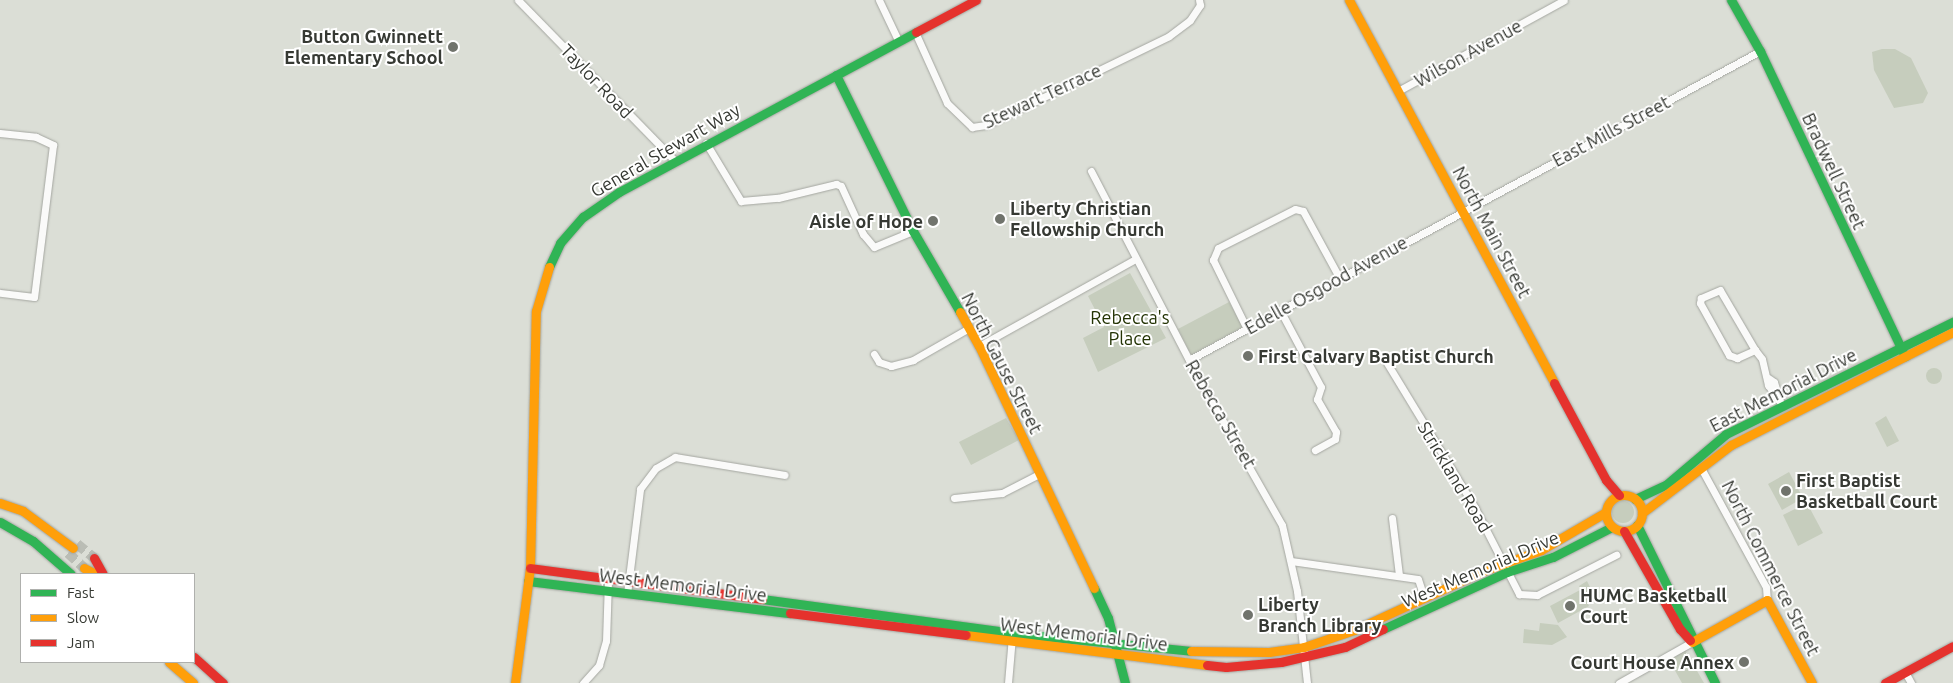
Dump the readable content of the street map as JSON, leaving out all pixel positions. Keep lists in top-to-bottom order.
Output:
{
  "streets": {
    "main road": [
      "General Stewart Way",
      "Bradwell Street",
      "North Main Street",
      "North Gause Street",
      "East Memorial Drive",
      "North Commerce Street",
      "West Memorial Drive"
    ],
    "street": [
      "Wilson Avenue",
      "Taylor Road",
      "Stewart Terrace",
      "East Mills Street",
      "Edelle Osgood Avenue",
      "Rebecca Street",
      "Strickland Road"
    ]
  },
  "crossings": [
    ["Wilson Avenue", "North Main Street"],
    ["Taylor Road", "General Stewart Way"],
    ["Stewart Terrace", "General Stewart Way"],
    ["East Mills Street", "Bradwell Street"],
    ["East Mills Street", "North Main Street"],
    ["East Mills Street", "Edelle Osgood Avenue"],
    ["General Stewart Way", "North Gause Street"],
    ["General Stewart Way", "West Memorial Drive"],
    ["Bradwell Street", "East Memorial Drive"],
    ["North Main Street", "Edelle Osgood Avenue"],
    ["North Main Street", "East Memorial Drive"],
    ["North Main Street", "West Memorial Drive"],
    ["Edelle Osgood Avenue", "Rebecca Street"],
    ["North Gause Street", "West Memorial Drive"],
    ["East Memorial Drive", "North Commerce Street"],
    ["East Memorial Drive", "West Memorial Drive"],
    ["Rebecca Street", "West Memorial Drive"],
    ["Strickland Road", "West Memorial Drive"]
  ],
  "parks": ["Rebecca's Place"],
  "places": [
    "Button Gwinnett Elementary School",
    "Liberty Christian Fellowship Church",
    "Aisle of Hope",
    "First Calvary Baptist Church",
    "First Baptist Basketball Court",
    "HUMC Basketball Court",
    "Liberty Branch Library",
    "Court House Annex"
  ],
  "legend": ["Fast", "Slow", "Jam"]
}
